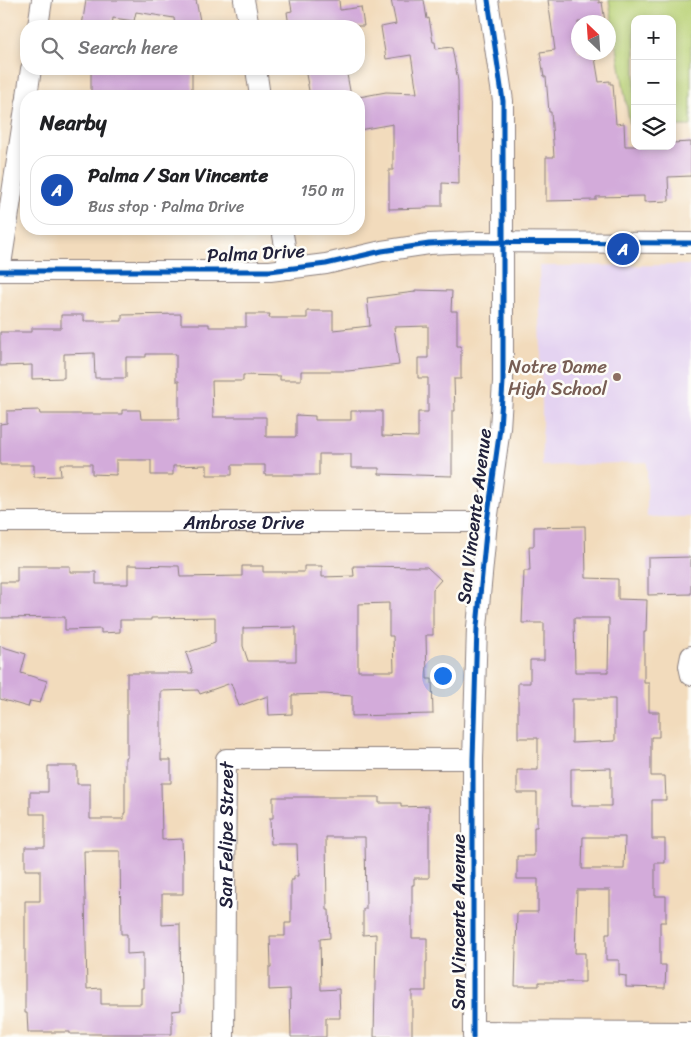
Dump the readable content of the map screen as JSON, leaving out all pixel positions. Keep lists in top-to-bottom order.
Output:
{
  "streets": {
    "street": [
      "Palma Drive",
      "San Vincente Avenue",
      "Ambrose Drive",
      "San Felipe Street"
    ]
  },
  "crossings": [
    ["Palma Drive", "San Vincente Avenue"],
    ["San Vincente Avenue", "Ambrose Drive"],
    ["San Vincente Avenue", "San Felipe Street"]
  ],
  "places": ["Notre Dame High School"],
  "north": "top left",
  "page": {
    "map_buttons": ["+", "−"],
    "search": "Search here",
    "heading": "Nearby",
    "list": [
      {
        "mark": "A",
        "name": "Palma / San Vincente",
        "note": "Bus stop · Palma Drive",
        "value": "150 m"
      }
    ],
    "pins": "A"
  }
}
